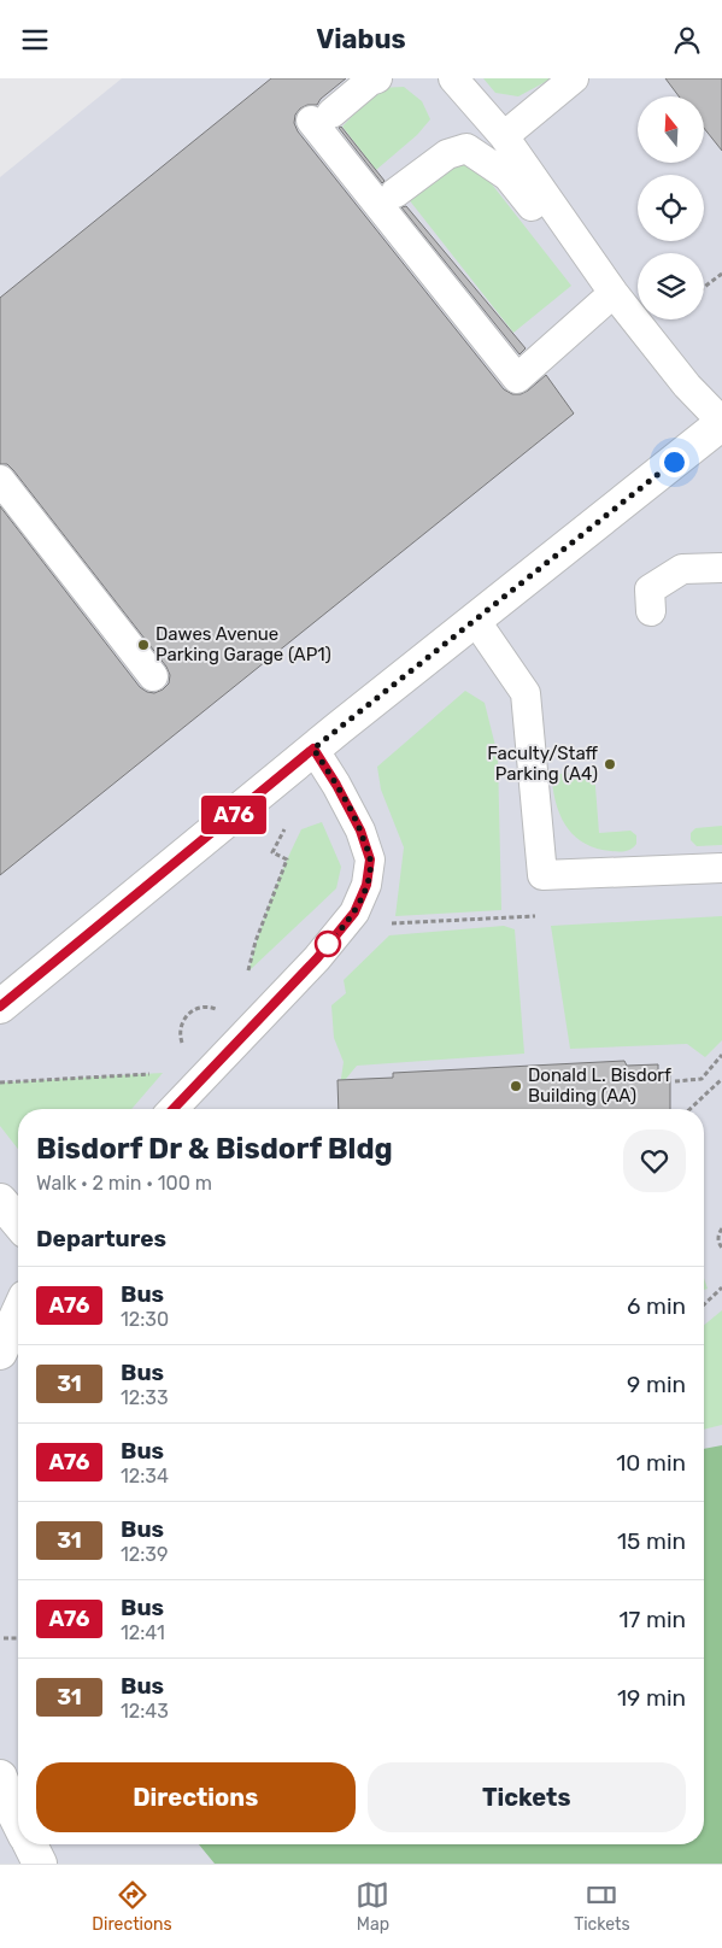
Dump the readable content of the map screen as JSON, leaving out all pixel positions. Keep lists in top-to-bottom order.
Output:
{
  "places": ["Dawes Avenue Parking Garage (AP1)", "Faculty/Staff Parking (A4)", "Donald L. Bisdorf Building (AA)"],
  "lines": ["bus line A76"],
  "north": "top",
  "page": {
    "header": "Viabus",
    "on_map": "A76",
    "heading": [
      ["Bisdorf Dr & Bisdorf Bldg", "Walk · 2 min · 100 m"],
      "Departures"
    ],
    "list": [
      {
        "mark": "A76",
        "name": "Bus",
        "note": "12:30",
        "value": "6 min"
      },
      {
        "mark": "31",
        "name": "Bus",
        "note": "12:33",
        "value": "9 min"
      },
      {
        "mark": "A76",
        "name": "Bus",
        "note": "12:34",
        "value": "10 min"
      },
      {
        "mark": "31",
        "name": "Bus",
        "note": "12:39",
        "value": "15 min"
      },
      {
        "mark": "A76",
        "name": "Bus",
        "note": "12:41",
        "value": "17 min"
      },
      {
        "mark": "31",
        "name": "Bus",
        "note": "12:43",
        "value": "19 min"
      }
    ],
    "buttons": ["Directions", "Tickets"],
    "tabs": ["Directions", "Map", "Tickets"]
  }
}
